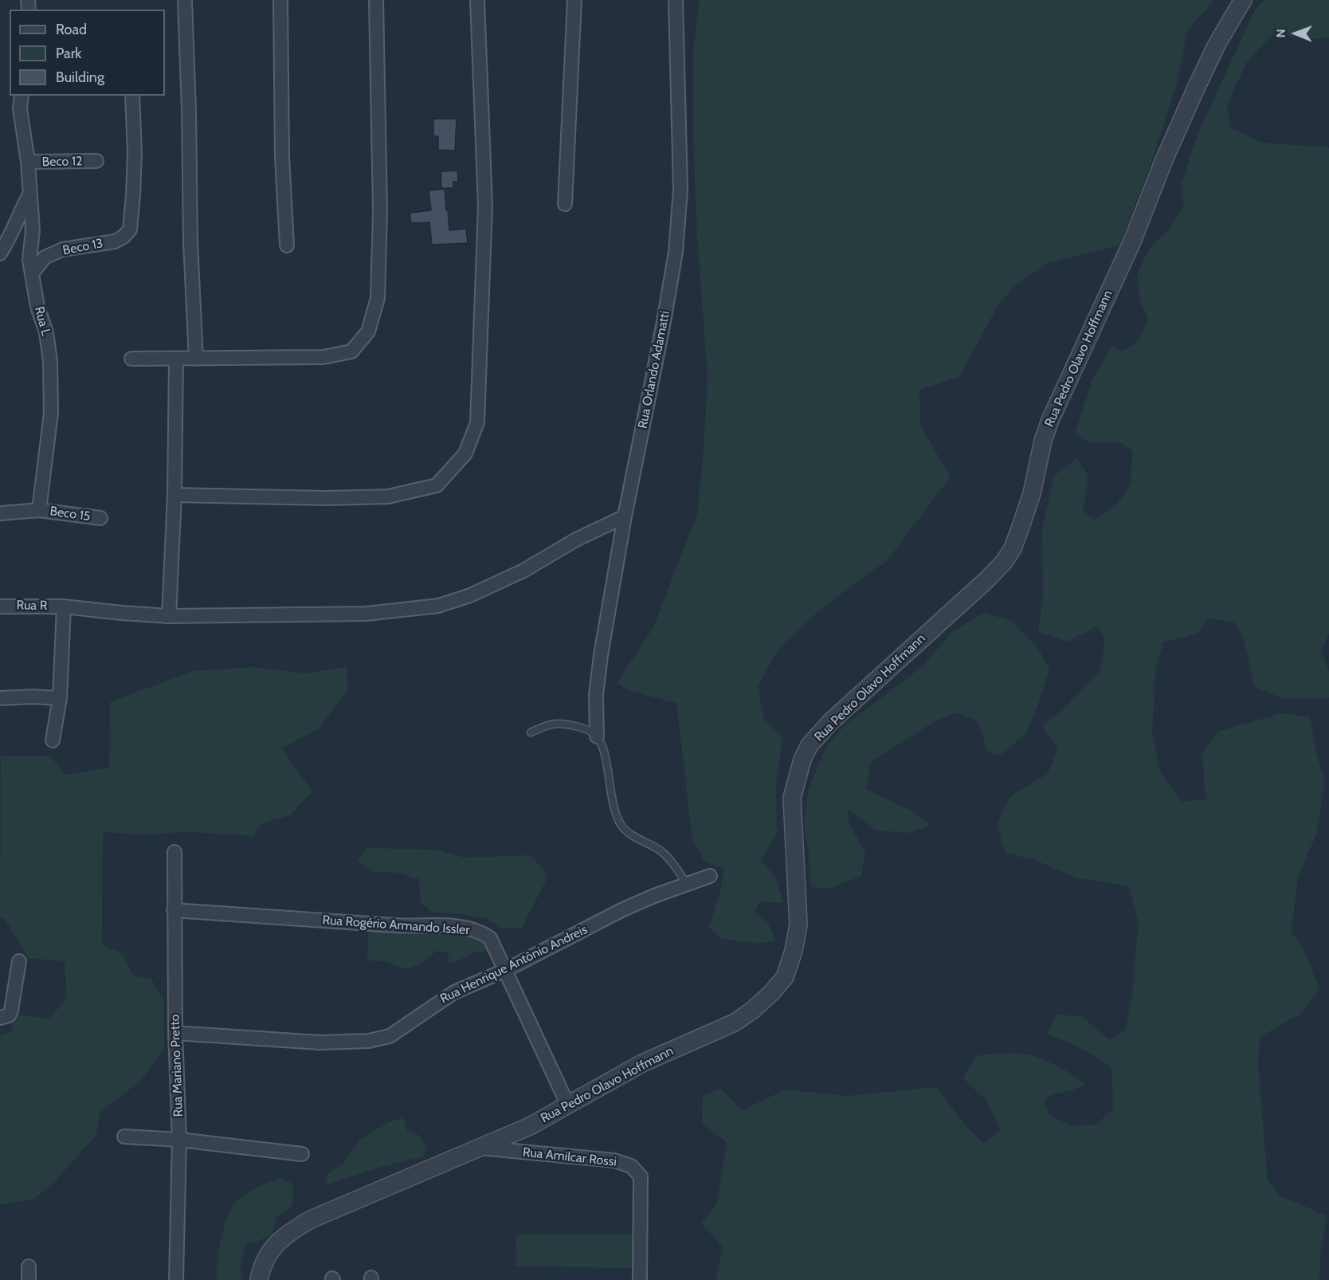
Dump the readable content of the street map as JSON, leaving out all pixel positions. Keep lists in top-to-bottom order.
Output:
{
  "streets": {
    "street": [
      "Beco 12",
      "Beco 13",
      "Rua L",
      "Rua Pedro Olavo Hoffmann",
      "Rua Orlando Adamatti",
      "Beco 15",
      "Rua R",
      "Rua Rogério Armando Issler",
      "Rua Henrique Antônio Andreis",
      "Rua Mariano Pretto",
      "Rua Amilcar Rossi"
    ]
  },
  "crossings": [
    ["Beco 12", "Rua L"],
    ["Beco 13", "Rua L"],
    ["Rua L", "Beco 15"],
    ["Rua Pedro Olavo Hoffmann", "Rua Rogério Armando Issler"],
    ["Rua Pedro Olavo Hoffmann", "Rua Amilcar Rossi"],
    ["Rua Orlando Adamatti", "Rua R"],
    ["Rua Orlando Adamatti", "Rua Henrique Antônio Andreis"],
    ["Rua Rogério Armando Issler", "Rua Henrique Antônio Andreis"],
    ["Rua Rogério Armando Issler", "Rua Mariano Pretto"],
    ["Rua Henrique Antônio Andreis", "Rua Mariano Pretto"]
  ],
  "legend": ["Road", "Park", "Building"],
  "north": "left"
}
